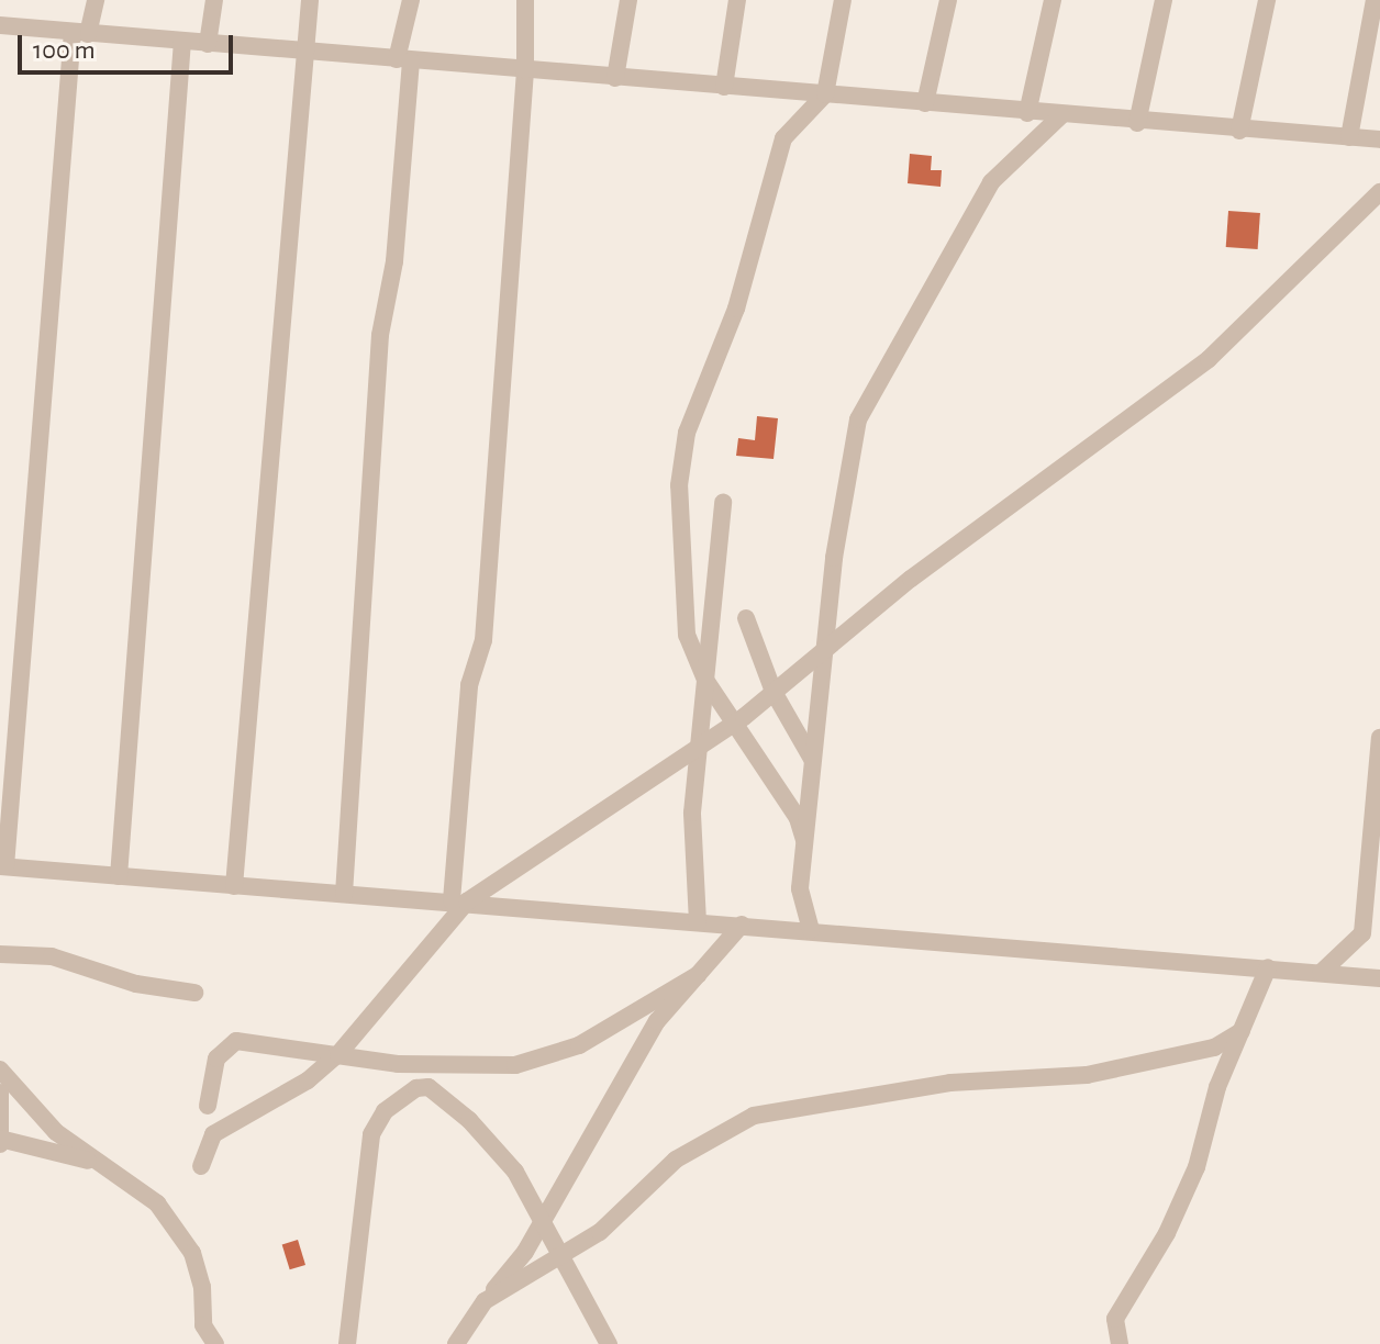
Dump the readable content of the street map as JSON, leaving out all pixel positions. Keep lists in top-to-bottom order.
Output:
{
  "scale_bar": "100 m"
}
